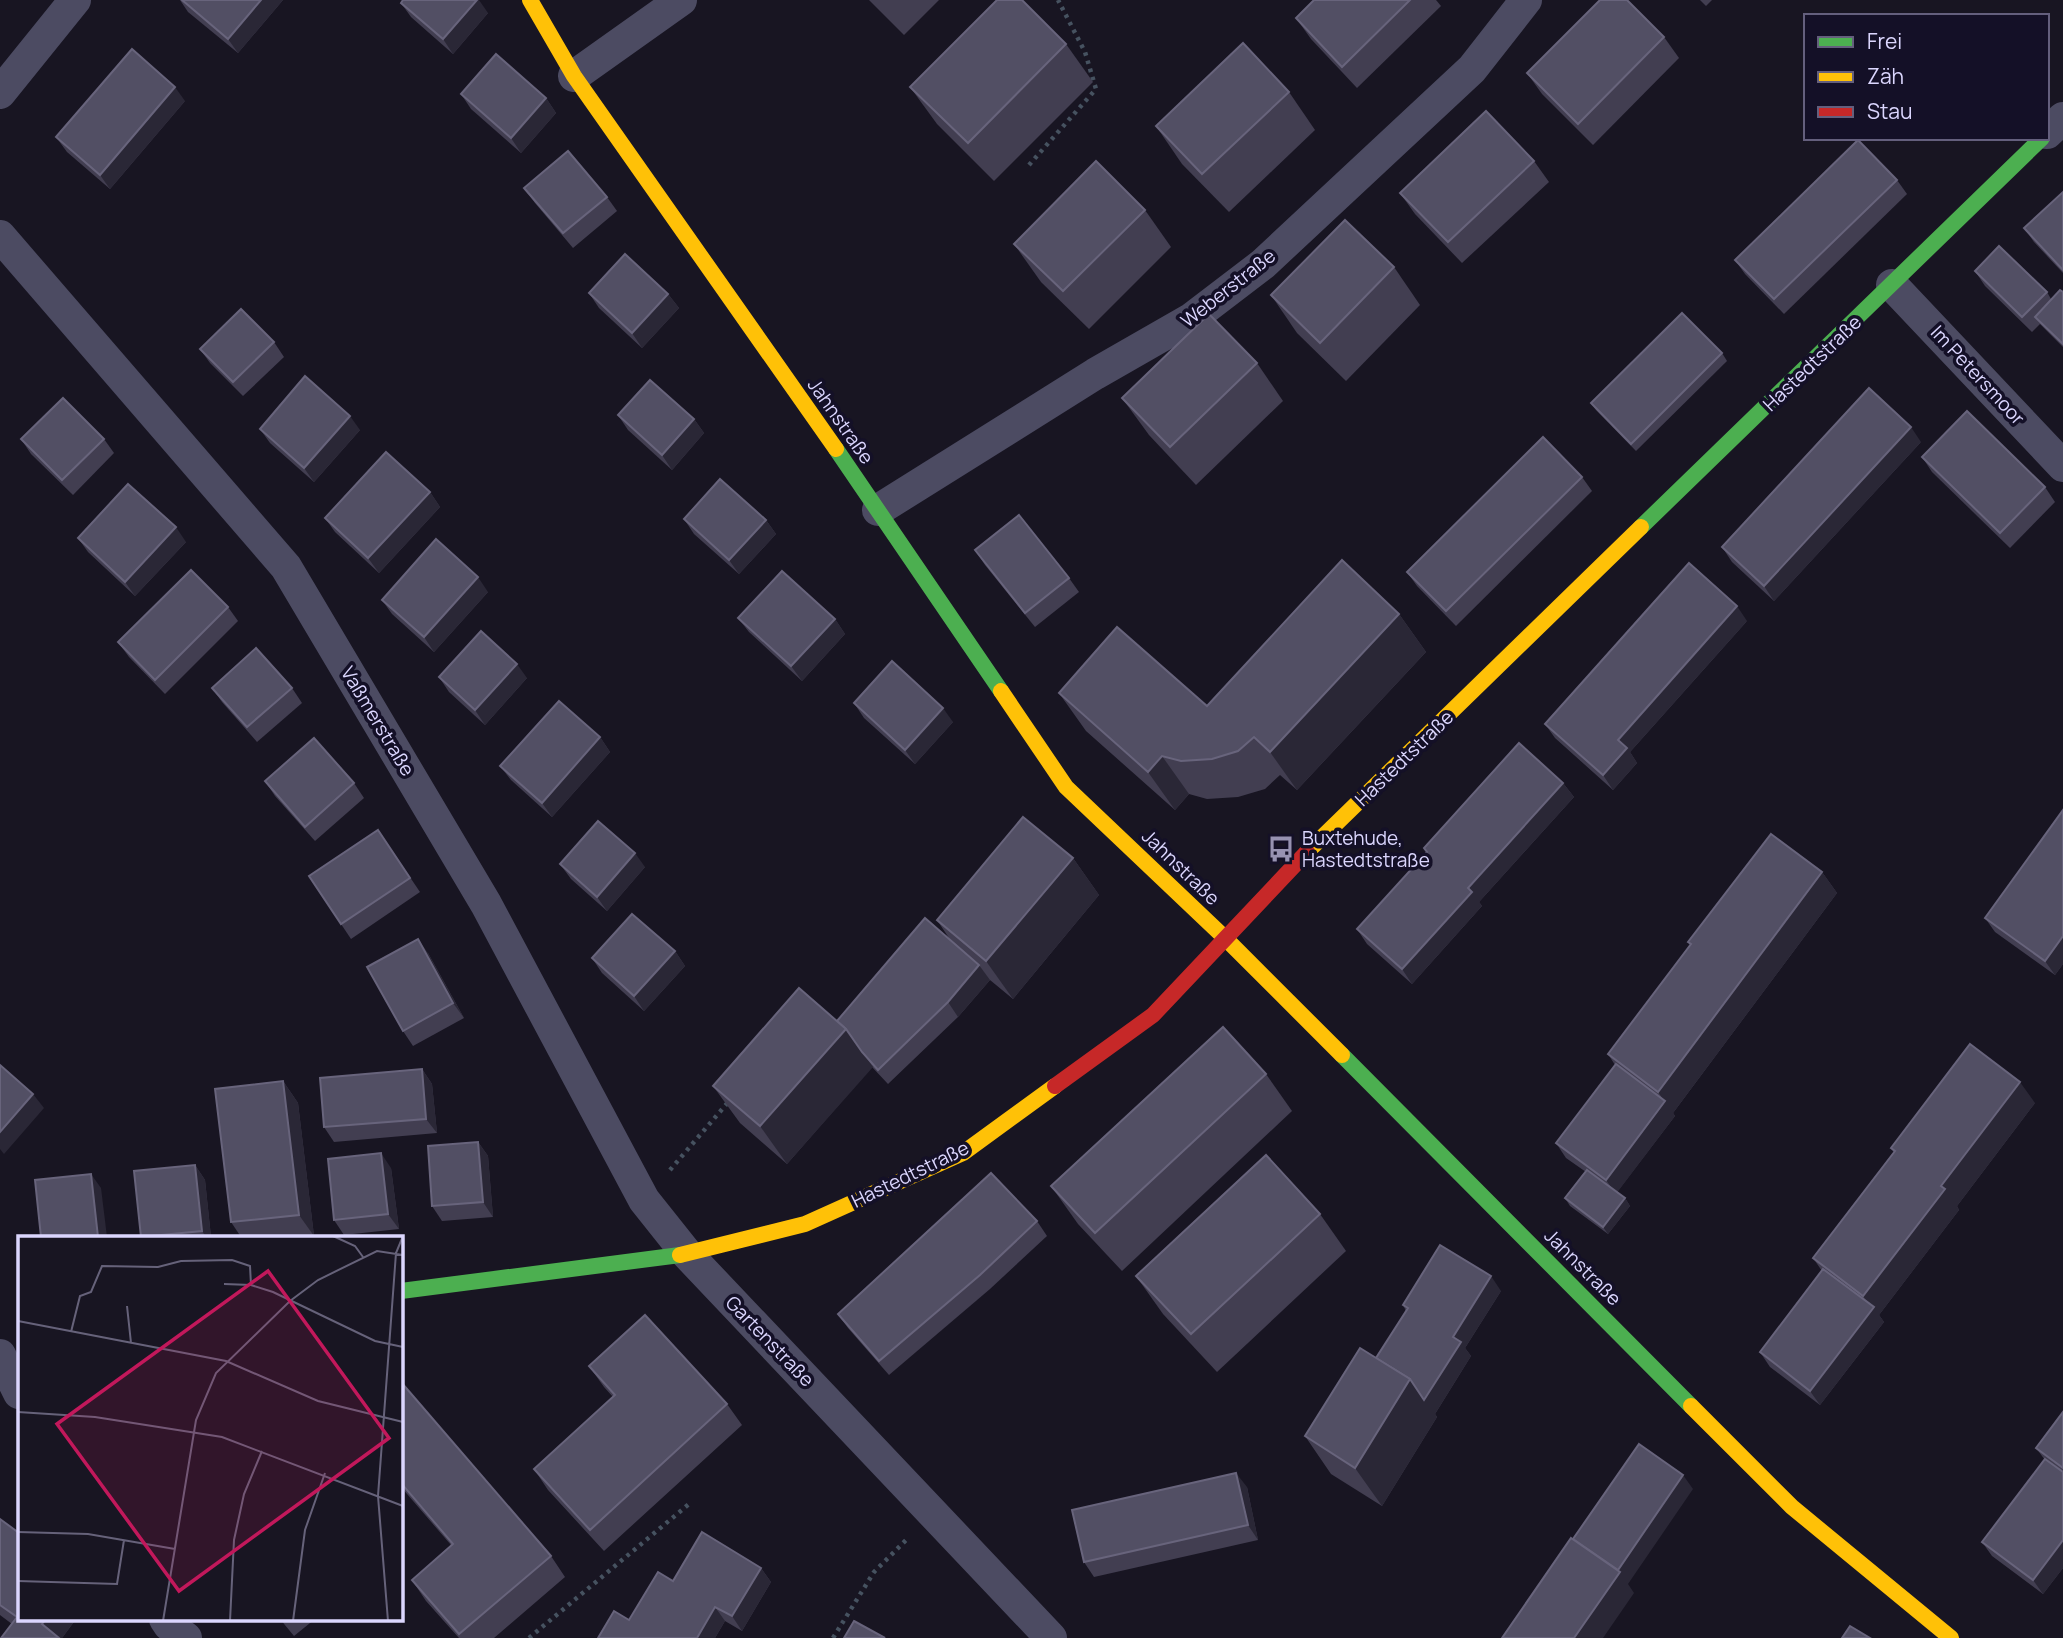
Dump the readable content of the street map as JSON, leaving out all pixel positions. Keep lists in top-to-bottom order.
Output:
{
  "streets": {
    "street": [
      "Weberstraße",
      "Hastedtstraße",
      "Im Petersmoor",
      "Jahnstraße",
      "Vaßmerstraße",
      "Gartenstraße"
    ]
  },
  "crossings": [
    ["Weberstraße", "Jahnstraße"],
    ["Hastedtstraße", "Im Petersmoor"],
    ["Hastedtstraße", "Jahnstraße"],
    ["Hastedtstraße", "Vaßmerstraße"],
    ["Hastedtstraße", "Gartenstraße"],
    ["Vaßmerstraße", "Gartenstraße"]
  ],
  "places": {
    "bus stop": ["Buxtehude, Hastedtstraße"]
  },
  "legend": ["Frei", "Zäh", "Stau"]
}
